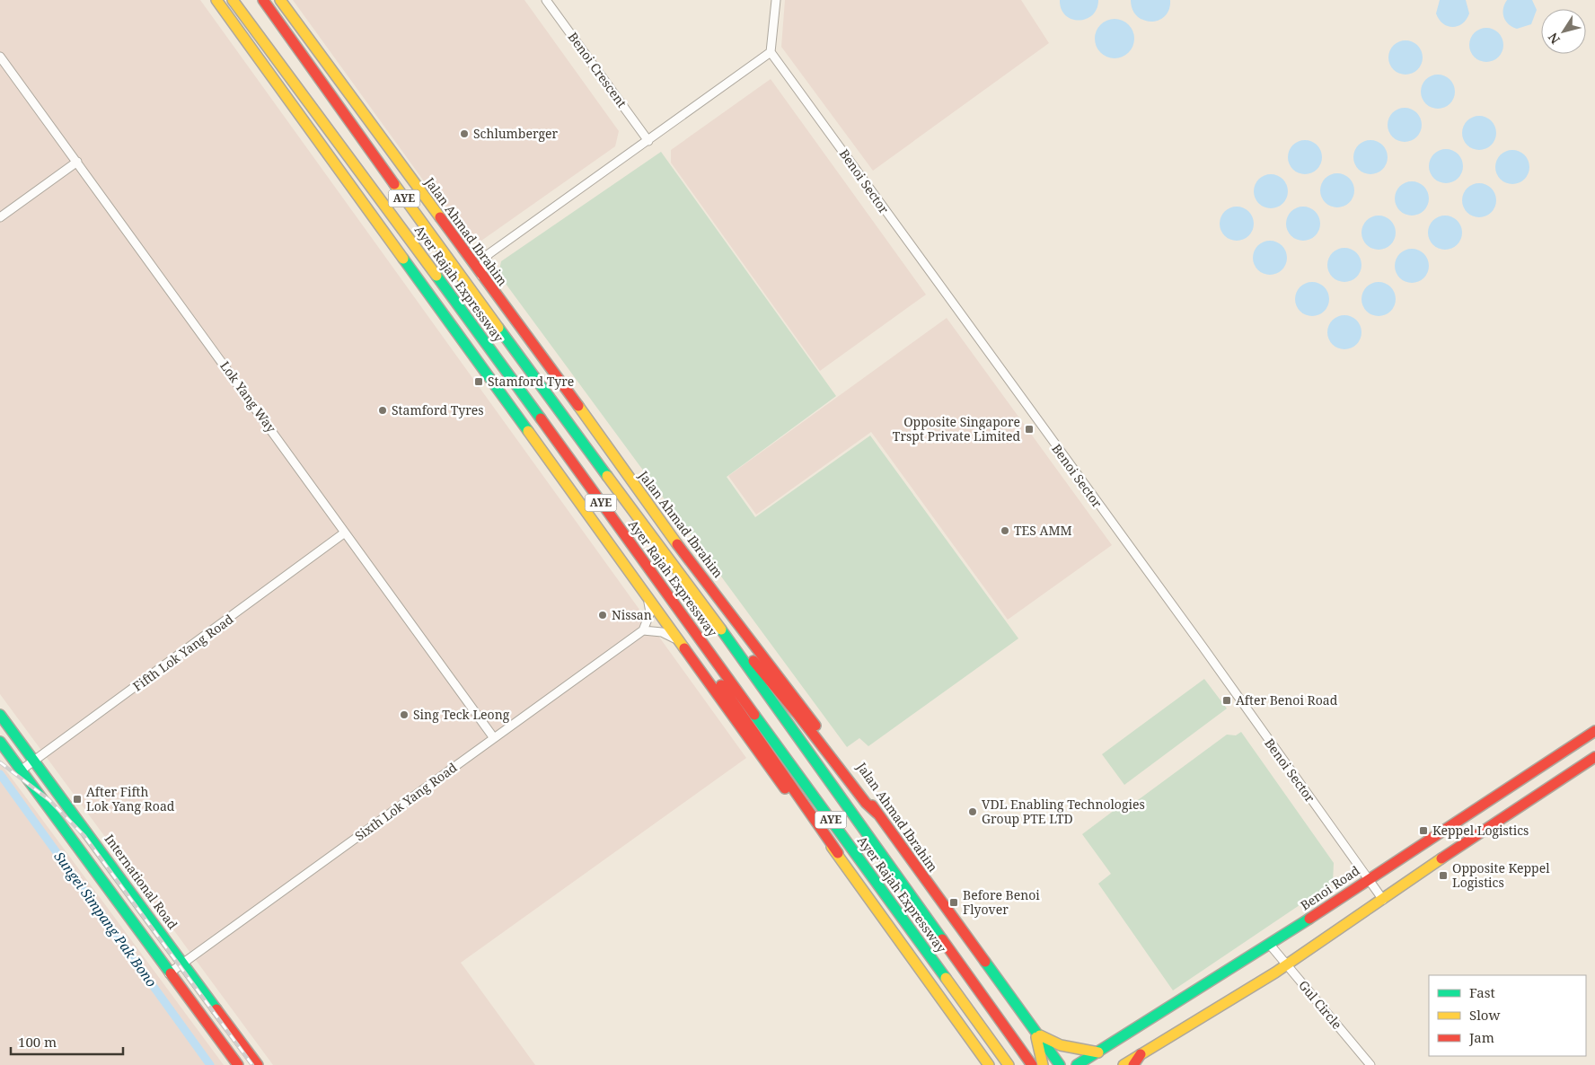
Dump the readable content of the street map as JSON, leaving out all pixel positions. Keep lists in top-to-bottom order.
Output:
{
  "streets": {
    "main road": [
      "AYE",
      "Jalan Ahmad Ibrahim",
      "Ayer Rajah Expressway",
      "International Road",
      "Benoi Road"
    ],
    "street": [
      "Benoi Crescent",
      "Benoi Sector",
      "Lok Yang Way",
      "Fifth Lok Yang Road",
      "Sixth Lok Yang Road",
      "Gul Circle"
    ]
  },
  "crossings": [
    ["Benoi Sector", "Benoi Road"],
    ["Lok Yang Way", "Fifth Lok Yang Road"],
    ["Lok Yang Way", "Sixth Lok Yang Road"],
    ["Fifth Lok Yang Road", "International Road"],
    ["Sixth Lok Yang Road", "International Road"],
    ["Benoi Road", "Gul Circle"]
  ],
  "water": ["Sungei Simpang Pak Bono"],
  "places": {
    "other": [
      "Schlumberger",
      "Stamford Tyres",
      "TES AMM",
      "Nissan",
      "Sing Teck Leong",
      "VDL Enabling Technologies Group PTE LTD"
    ],
    "transit": [
      "Stamford Tyre",
      "Opposite Singapore Trspt Private Limited",
      "After Benoi Road",
      "After Fifth Lok Yang Road",
      "Keppel Logistics",
      "Opposite Keppel Logistics",
      "Before Benoi Flyover"
    ]
  },
  "legend": ["Fast", "Slow", "Jam"],
  "scale_bar": "100 m",
  "north": "bottom left"
}
